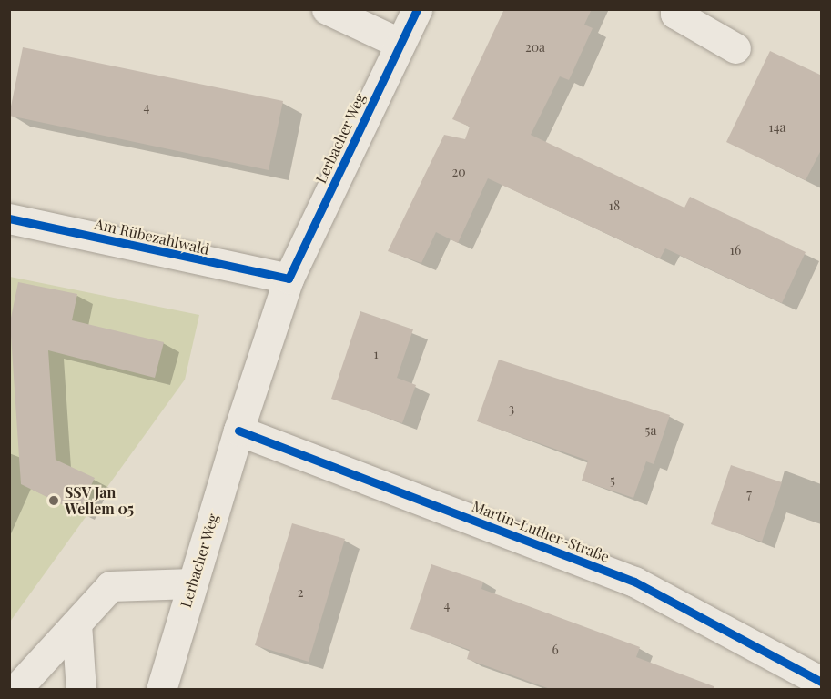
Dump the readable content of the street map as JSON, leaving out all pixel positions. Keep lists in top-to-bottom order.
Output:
{
  "streets": {
    "street": ["Lerbacher Weg", "Am Rübezahlwald", "Martin-Luther-Straße"]
  },
  "crossings": [
    ["Lerbacher Weg", "Am Rübezahlwald"],
    ["Lerbacher Weg", "Martin-Luther-Straße"]
  ],
  "places": ["SSV Jan Wellem 05"],
  "house_numbers": [
    "20a",
    "4",
    "14a",
    "20",
    "18",
    "16",
    "1",
    "3",
    "5a",
    "5",
    "7",
    "2",
    "4",
    "6"
  ]
}
